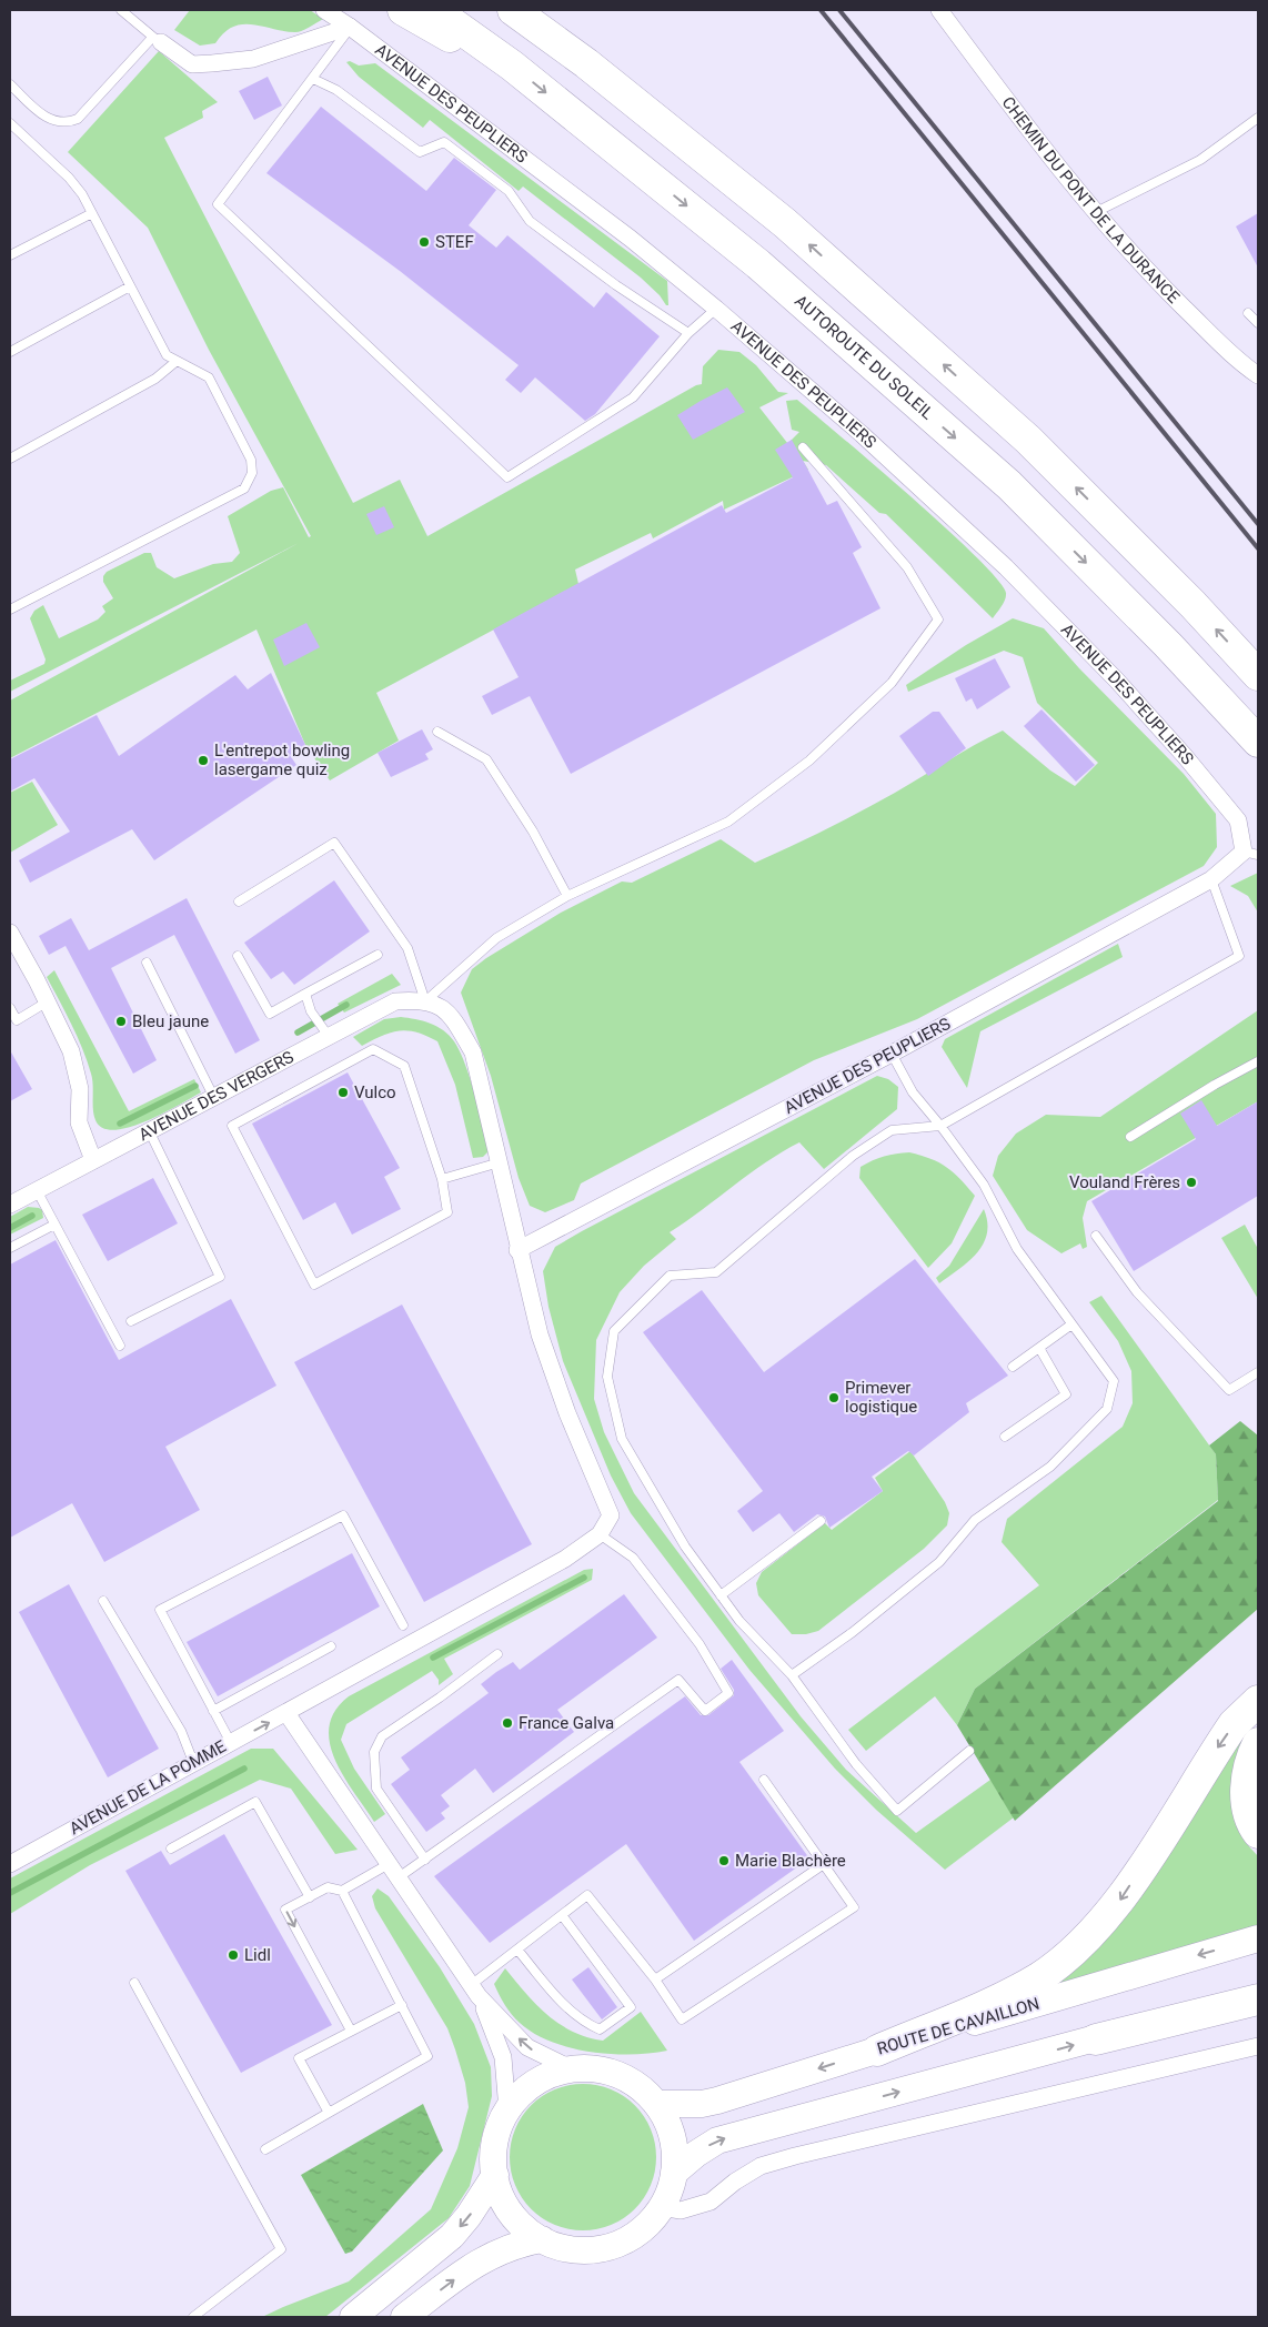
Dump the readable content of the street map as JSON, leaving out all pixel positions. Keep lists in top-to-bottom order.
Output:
{
  "streets": {
    "highway": ["AUTOROUTE DU SOLEIL"],
    "main road": ["ROUTE DE CAVAILLON"],
    "street": [
      "AVENUE DES PEUPLIERS",
      "CHEMIN DU PONT DE LA DURANCE",
      "AVENUE DES VERGERS",
      "AVENUE DE LA POMME"
    ]
  },
  "places": [
    "STEF",
    "L'entrepot bowling lasergame quiz",
    "Bleu jaune",
    "Vulco",
    "Vouland Frères",
    "Primever logistique",
    "France Galva",
    "Marie Blachère",
    "Lidl"
  ]
}
